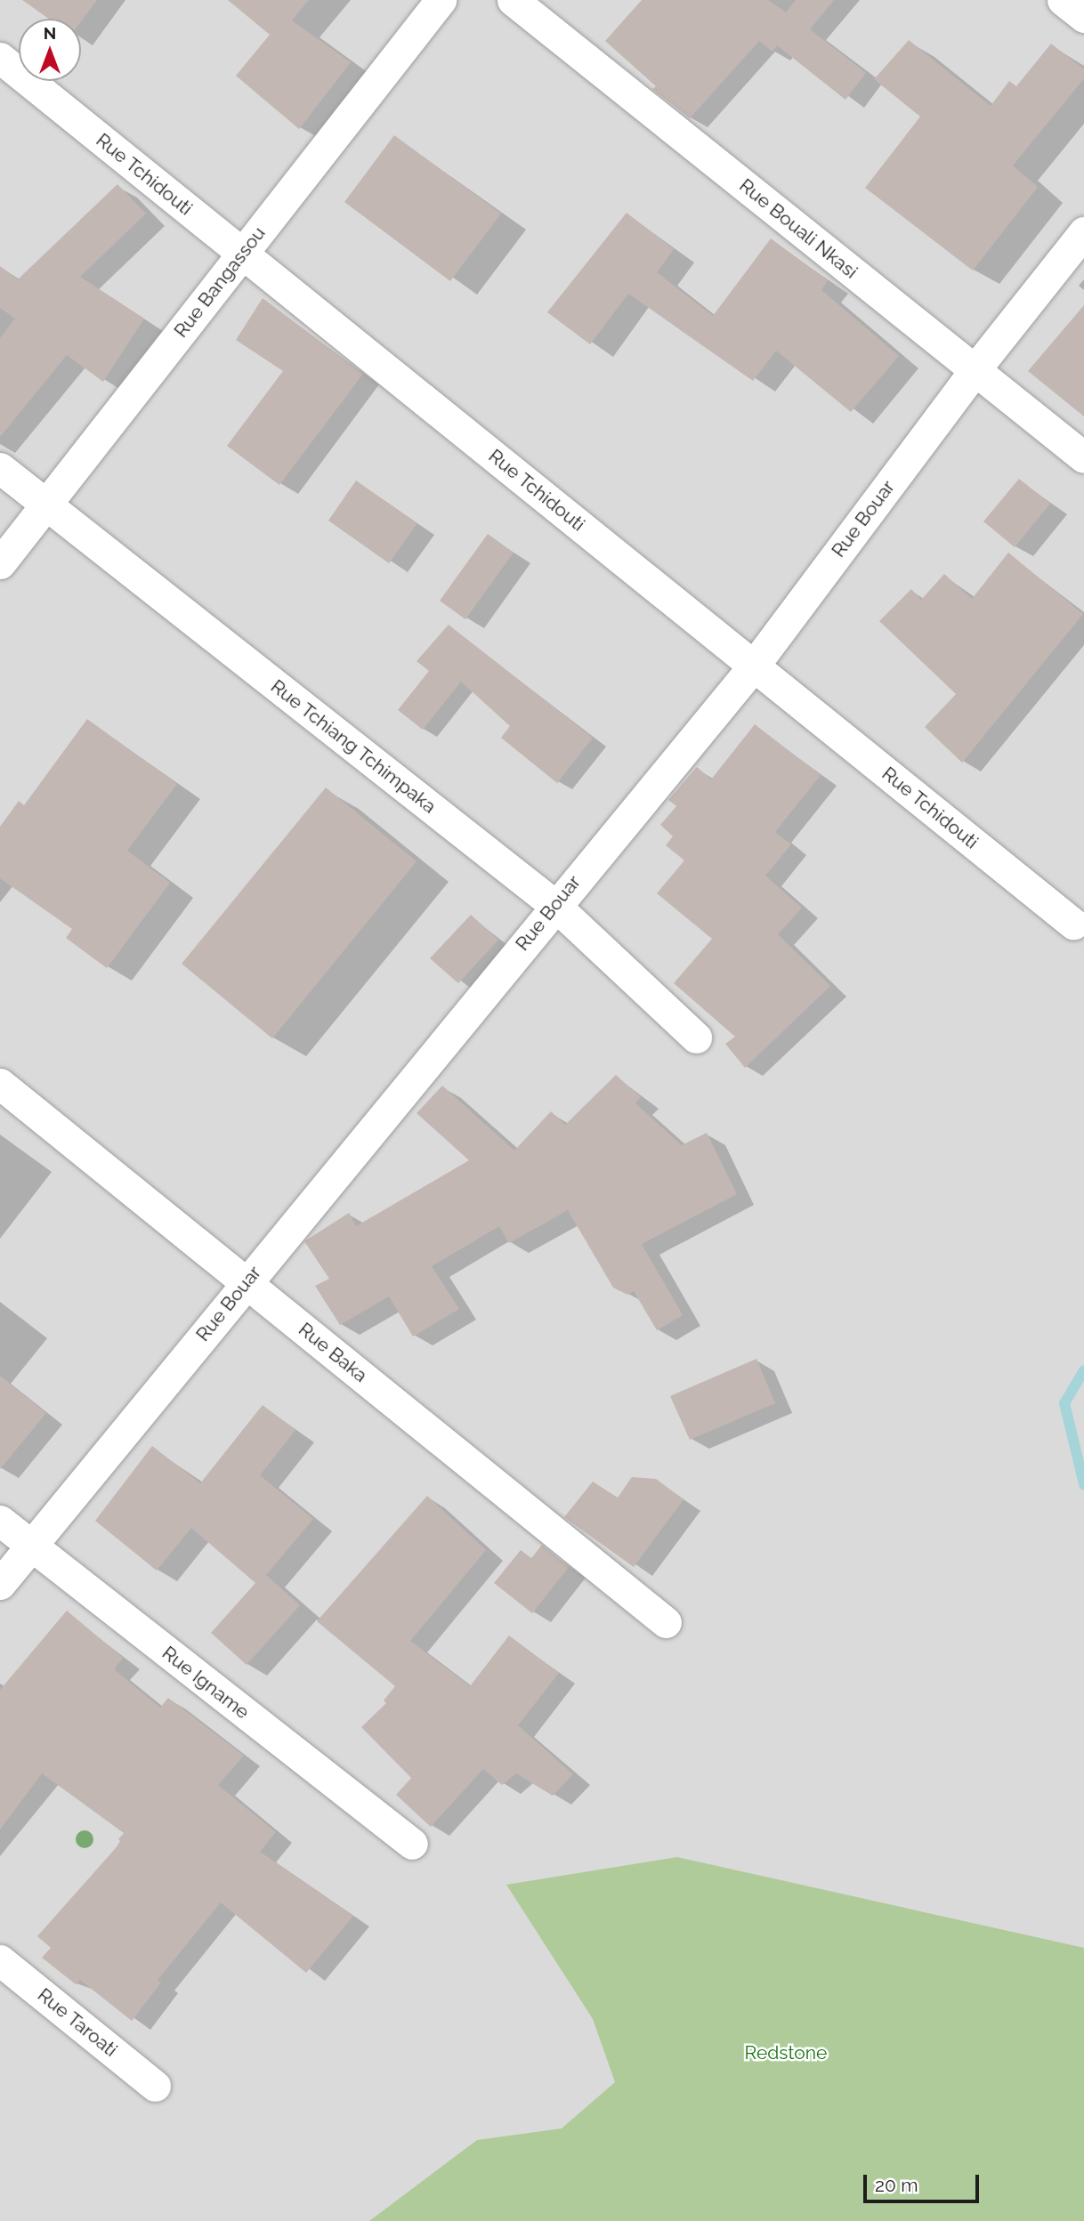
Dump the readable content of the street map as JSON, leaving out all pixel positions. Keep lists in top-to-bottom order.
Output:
{
  "streets": {
    "street": [
      "Rue Tchidouti",
      "Rue Bouali Nkasi",
      "Rue Bangassou",
      "Rue Bouar",
      "Rue Tchiang Tchimpaka",
      "Rue Baka",
      "Rue Igname",
      "Rue Taroati"
    ]
  },
  "crossings": [
    ["Rue Tchidouti", "Rue Bangassou"],
    ["Rue Tchidouti", "Rue Bouar"],
    ["Rue Bouali Nkasi", "Rue Bouar"],
    ["Rue Bangassou", "Rue Tchiang Tchimpaka"],
    ["Rue Bouar", "Rue Tchiang Tchimpaka"],
    ["Rue Bouar", "Rue Baka"],
    ["Rue Bouar", "Rue Igname"]
  ],
  "parks": ["Redstone"],
  "scale_bar": "20 m",
  "north": "top"
}
